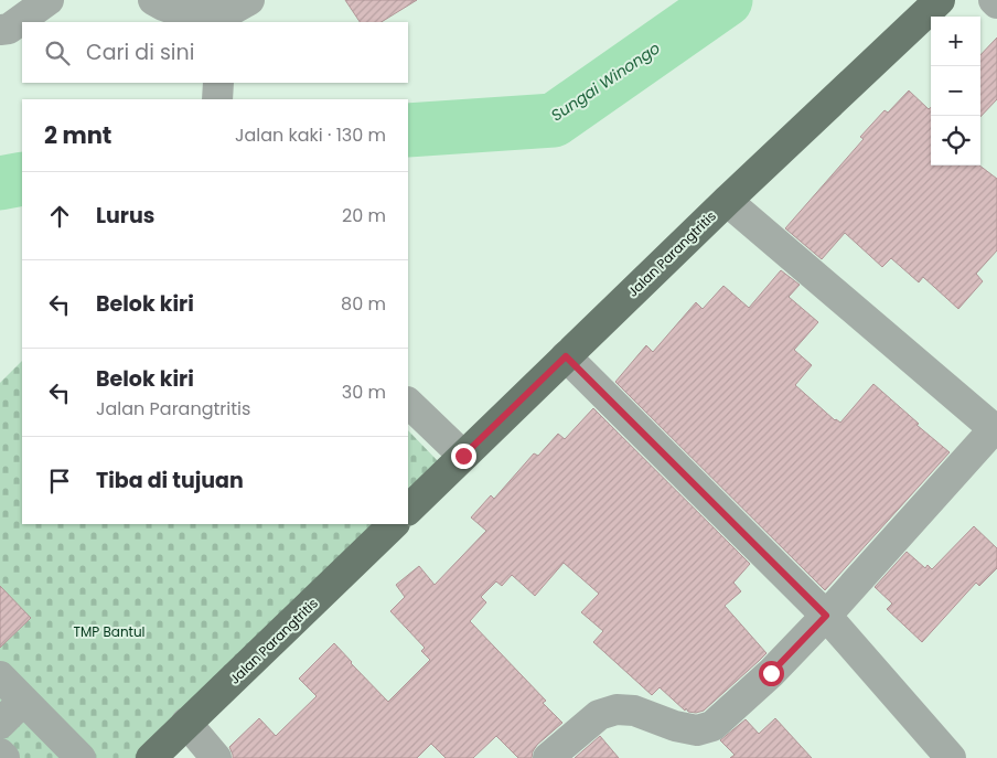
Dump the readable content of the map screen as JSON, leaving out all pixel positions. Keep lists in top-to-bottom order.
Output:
{
  "streets": {
    "main road": ["Jalan Parangtritis"]
  },
  "water": ["Sungai Winongo"],
  "parks": ["TMP Bantul"],
  "page": {
    "map_buttons": ["+", "−"],
    "search": "Cari di sini",
    "heading": ["2 mnt", "Jalan kaki · 130 m"],
    "list": [
      ["Lurus", "20 m"],
      ["Belok kiri", "80 m"],
      ["Belok kiri", "Jalan Parangtritis", "30 m"],
      "Tiba di tujuan"
    ]
  }
}
